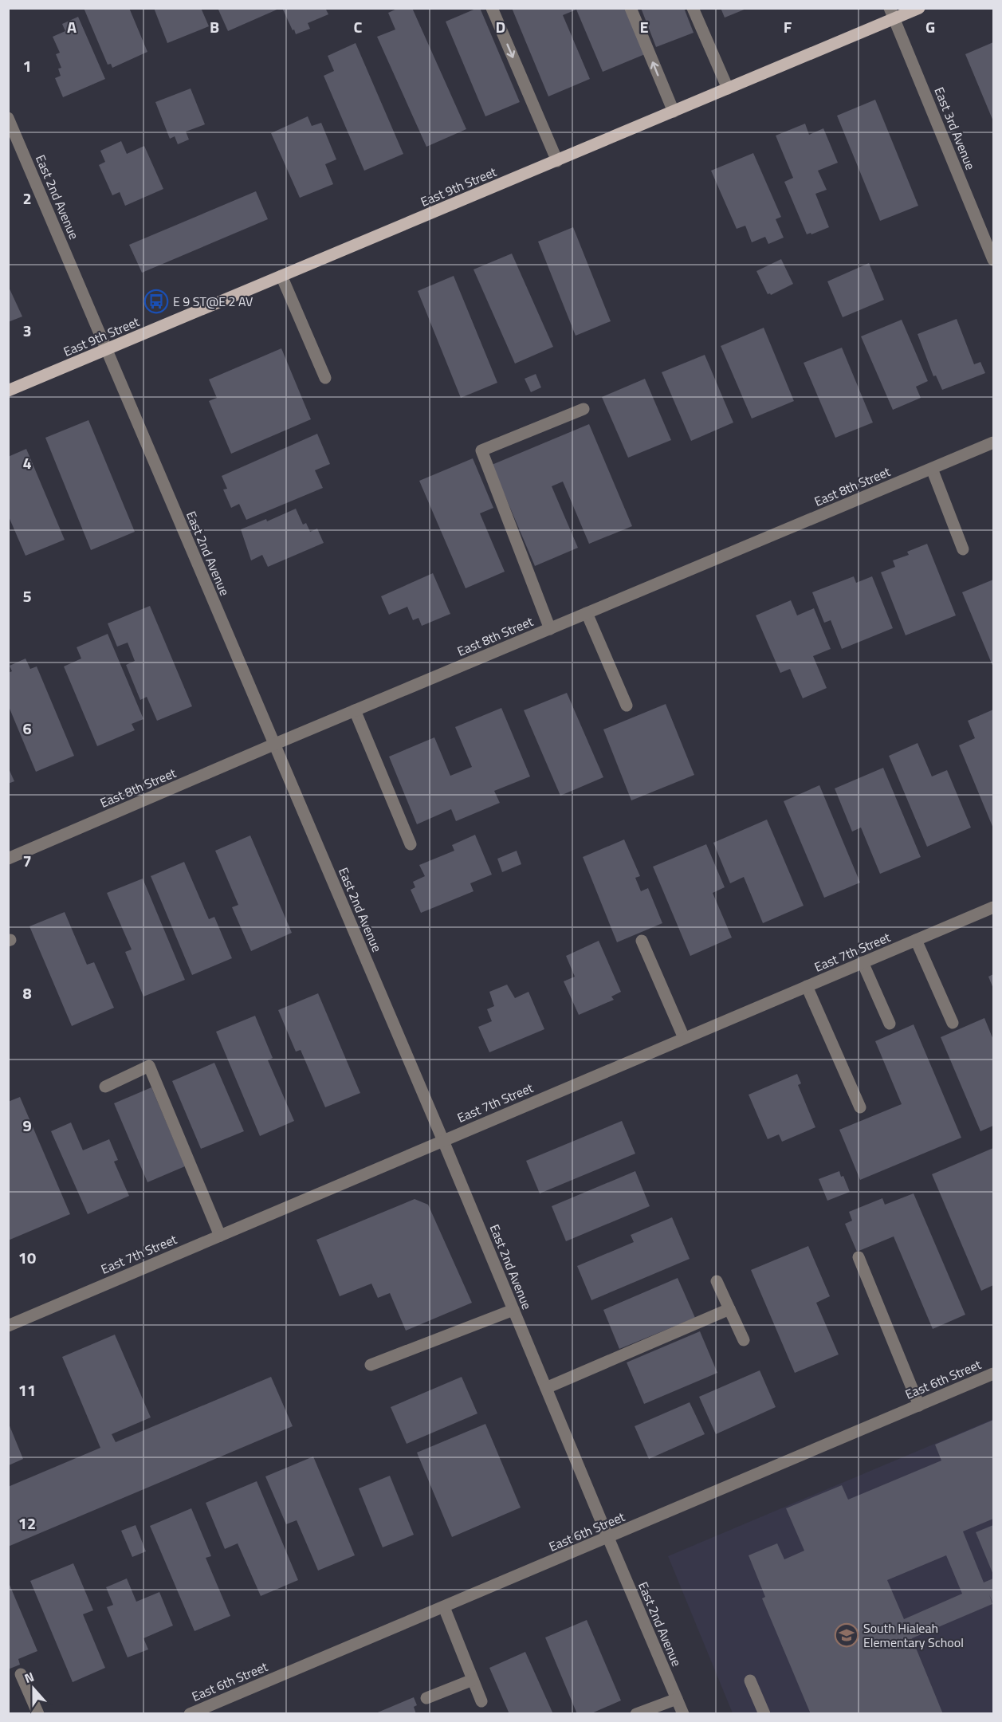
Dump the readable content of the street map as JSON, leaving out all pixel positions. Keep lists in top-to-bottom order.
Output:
{
  "streets": {
    "main road": ["East 9th Street"],
    "street": [
      "East 3rd Avenue",
      "East 2nd Avenue",
      "East 8th Street",
      "East 7th Street",
      "East 6th Street"
    ]
  },
  "crossings": [
    ["East 3rd Avenue", "East 9th Street"],
    ["East 9th Street", "East 2nd Avenue"],
    ["East 2nd Avenue", "East 8th Street"],
    ["East 2nd Avenue", "East 7th Street"],
    ["East 2nd Avenue", "East 6th Street"]
  ],
  "places": {
    "bus stop": ["E 9 ST@E 2 AV"],
    "school or university": ["South Hialeah Elementary School"]
  },
  "north": "top",
  "grid": {
    "columns": [
      "A",
      "B",
      "C",
      "D",
      "E",
      "F",
      "G"
    ],
    "rows": [
      "1",
      "2",
      "3",
      "4",
      "5",
      "6",
      "7",
      "8",
      "9",
      "10",
      "11",
      "12"
    ]
  }
}
